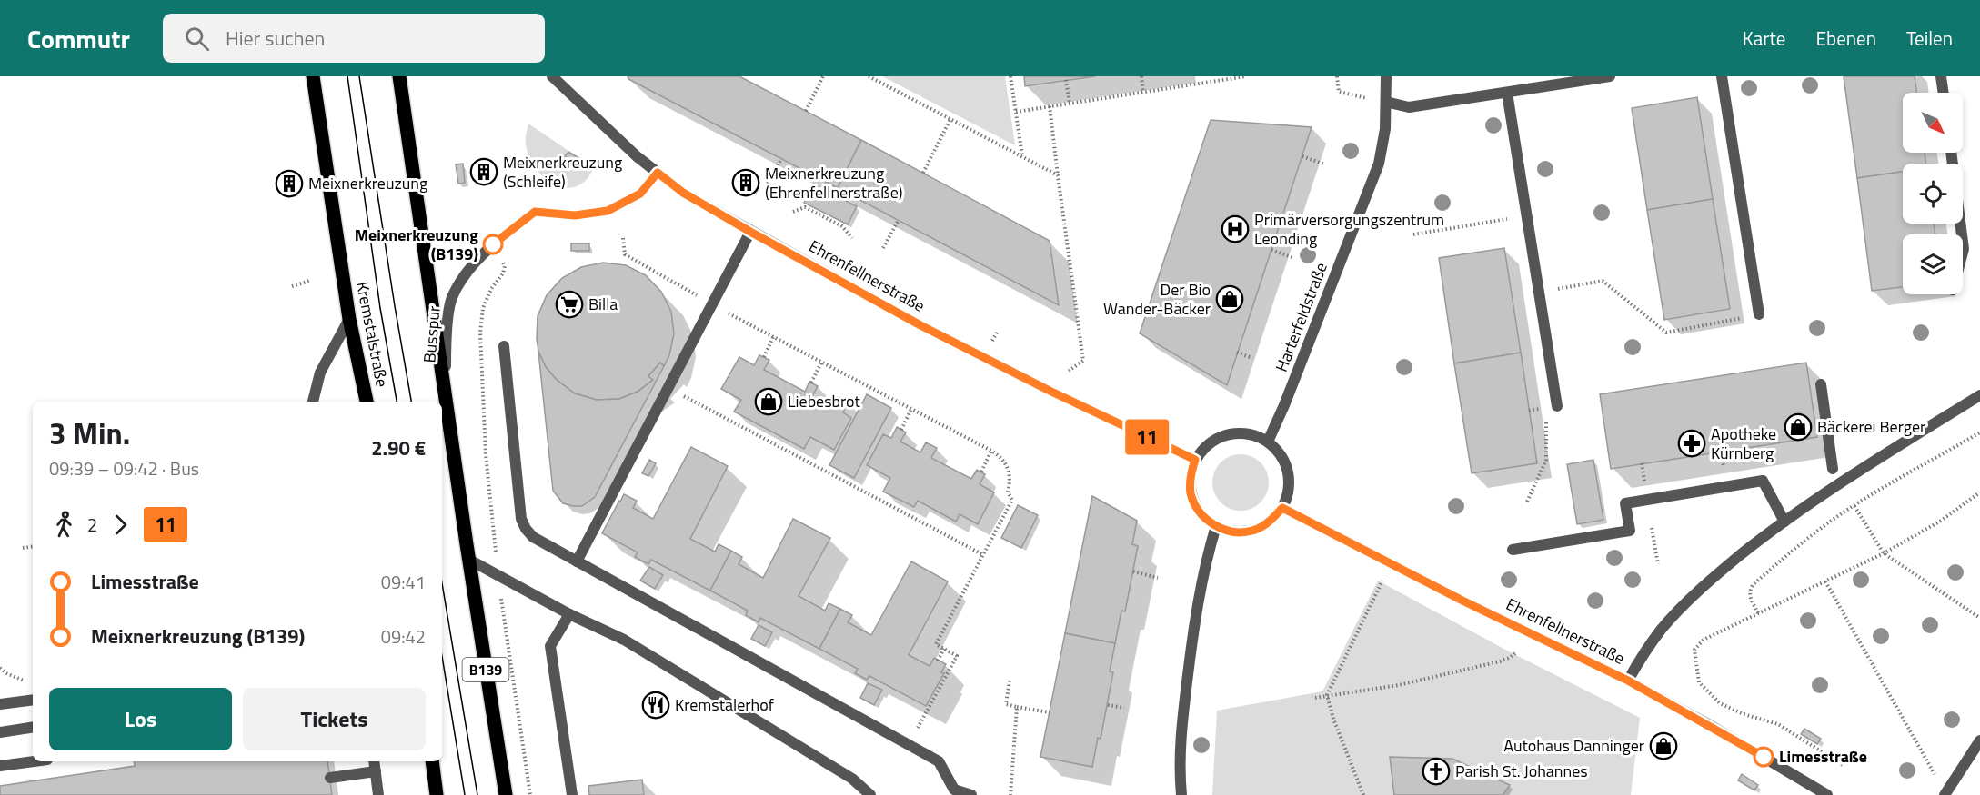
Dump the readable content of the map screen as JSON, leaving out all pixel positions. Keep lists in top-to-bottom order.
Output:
{
  "streets": {
    "main road": ["Kremstalstraße", "B139"],
    "street": ["Ehrenfellnerstraße", "Harterfeldstraße", "Busspur"]
  },
  "crossings": [
    ["Ehrenfellnerstraße", "Harterfeldstraße"],
    ["Ehrenfellnerstraße", "Busspur"],
    ["Busspur", "B139"]
  ],
  "places": {
    "building": ["Meixnerkreuzung (Schleife)", "Meixnerkreuzung (Ehrenfellnerstraße)", "Meixnerkreuzung"],
    "hospital": ["Primärversorgungszentrum Leonding"],
    "other": ["Meixnerkreuzung (B139)", "Limesstraße"],
    "shop": [
      "Der Bio Wander-Bäcker",
      "Liebesbrot",
      "Bäckerei Berger",
      "Autohaus Danninger"
    ],
    "supermarket": ["Billa"],
    "pharmacy": ["Apotheke Kürnberg"],
    "restaurant": ["Kremstalerhof"],
    "church": ["Parish St. Johannes"]
  },
  "lines": ["bus line 11"],
  "north": "bottom right",
  "page": {
    "header": "Commutr",
    "search": "Hier suchen",
    "nav": ["Karte", "Ebenen", "Teilen"],
    "on_map": "11",
    "heading": ["3 Min.", "09:39 – 09:42 · Bus", "2.90 €"],
    "legs": ["2", "11"],
    "list": [
      {
        "name": "Limesstraße",
        "value": "09:41"
      },
      {
        "name": "Meixnerkreuzung (B139)",
        "value": "09:42"
      }
    ],
    "buttons": ["Los", "Tickets"]
  }
}
